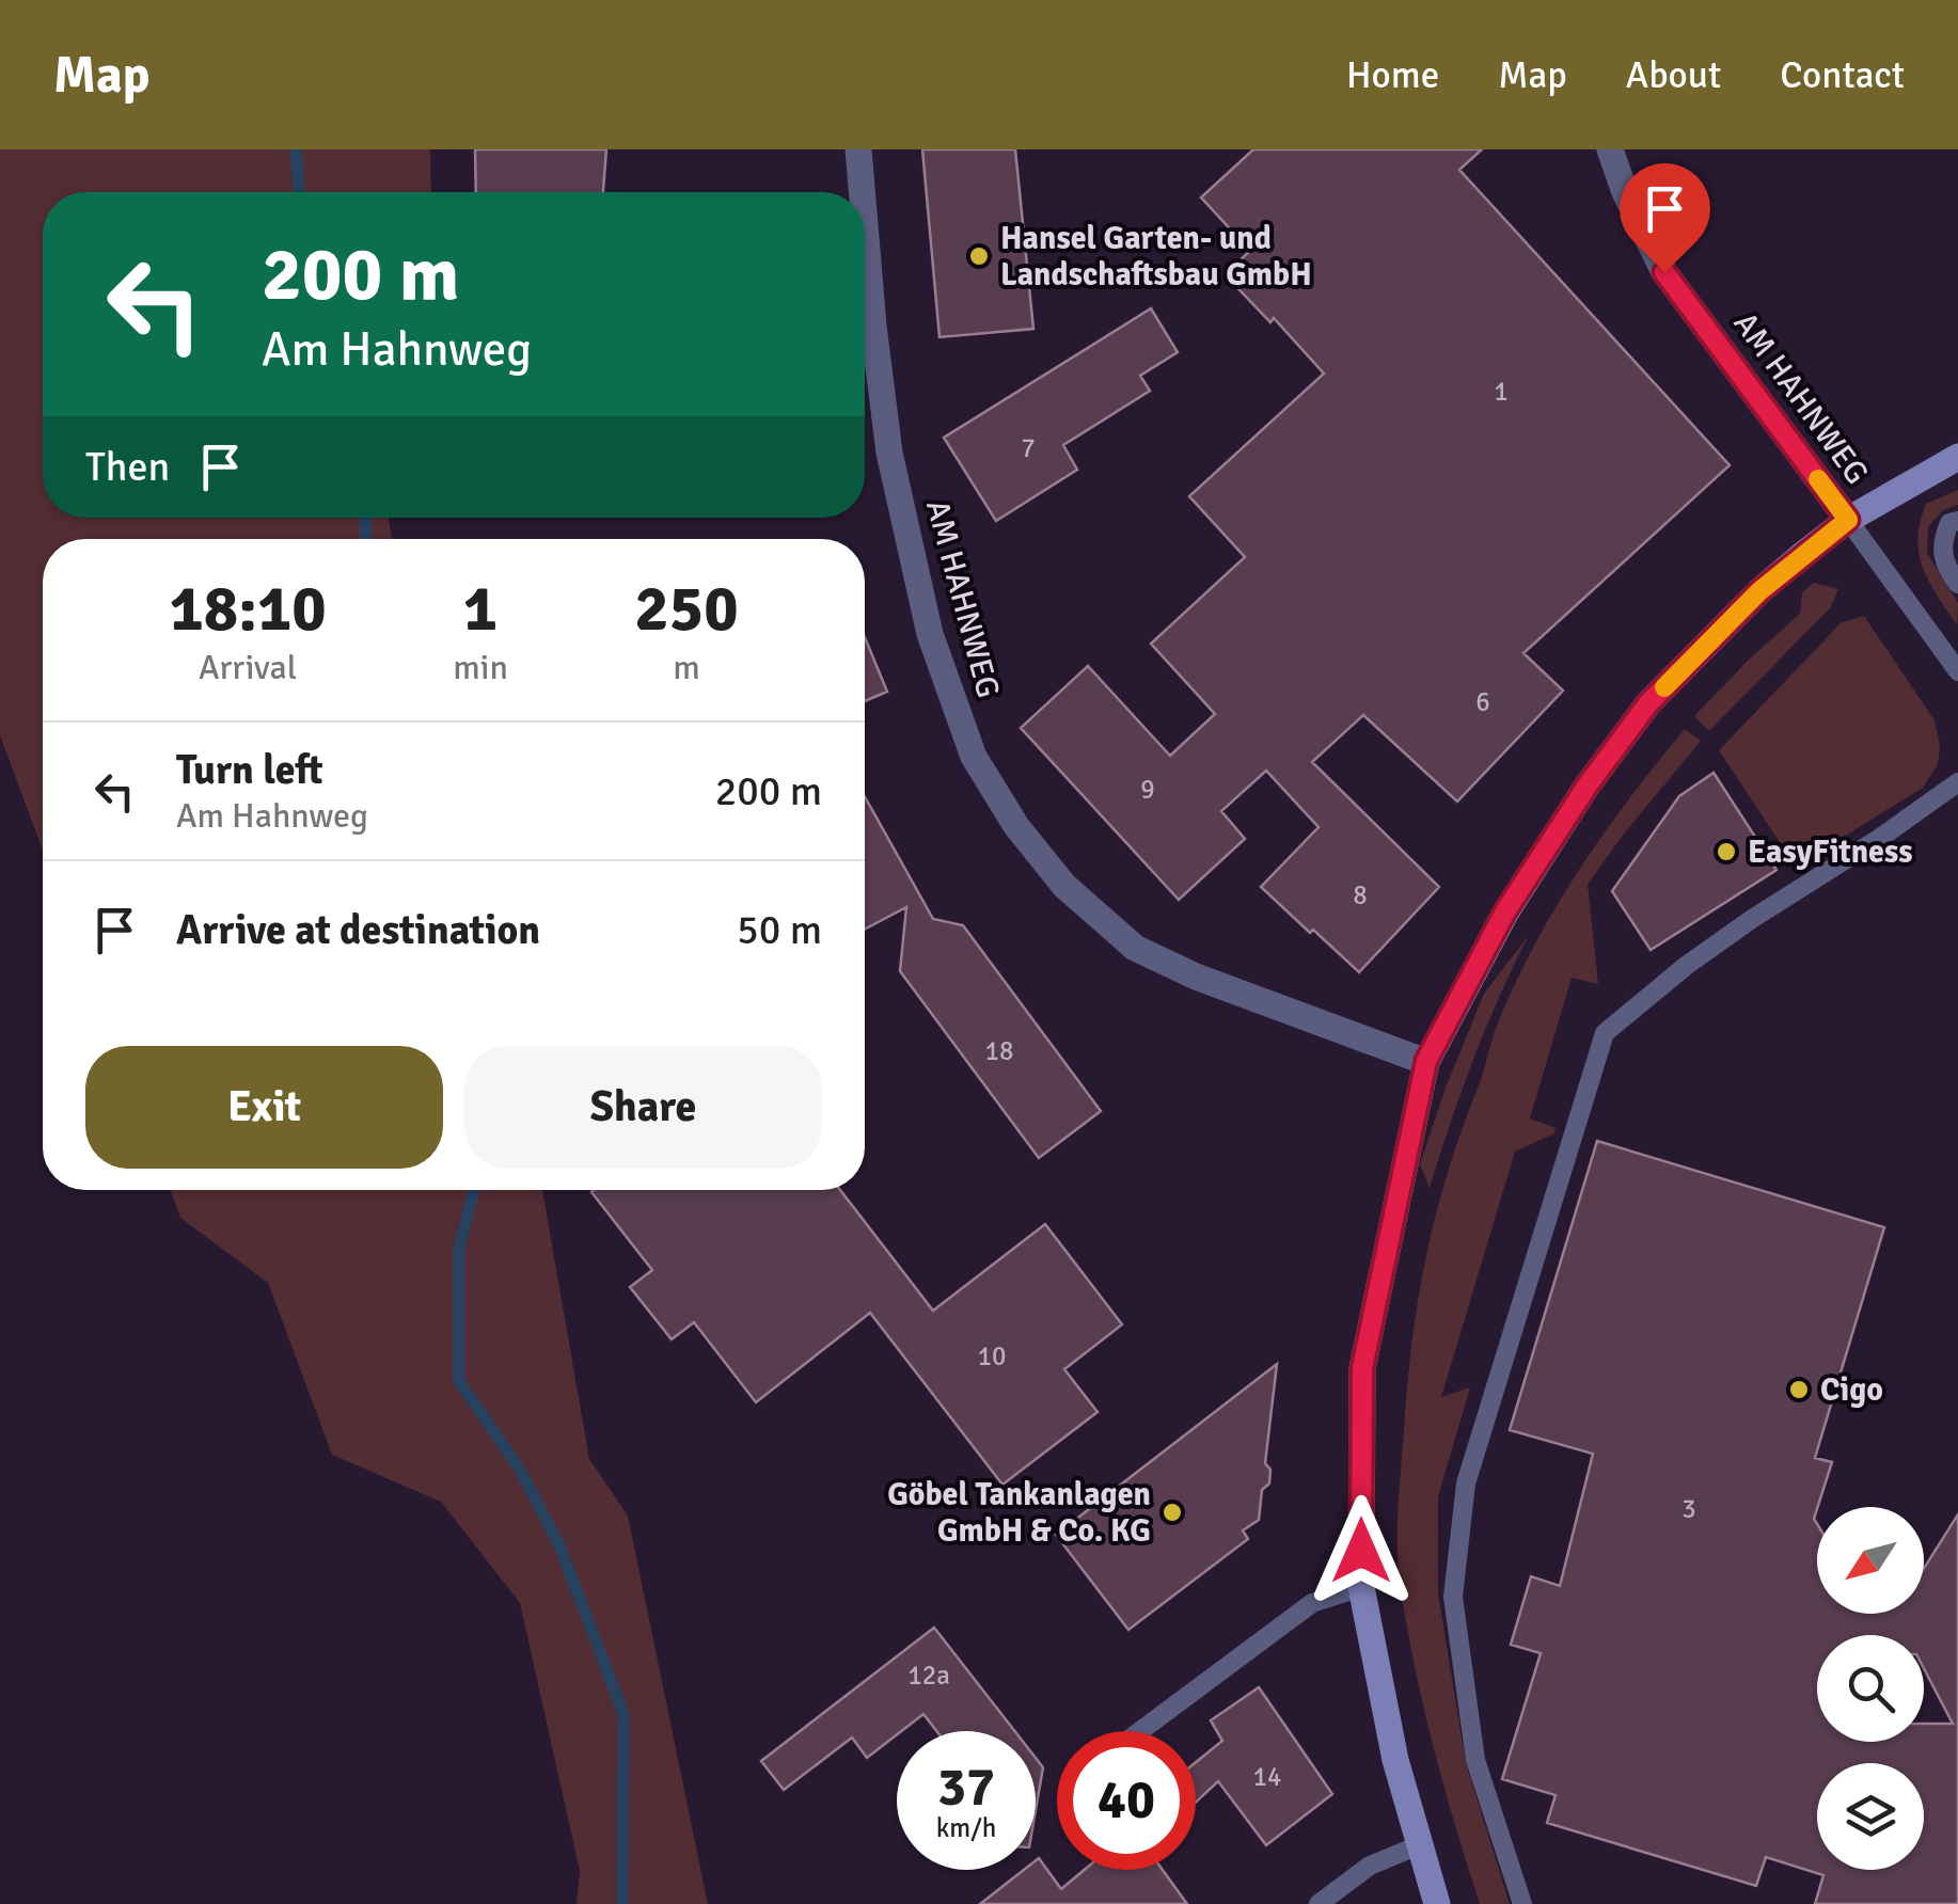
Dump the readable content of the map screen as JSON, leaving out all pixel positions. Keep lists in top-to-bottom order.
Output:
{
  "streets": {
    "street": ["AM HAHNWEG"]
  },
  "places": [
    "Hansel Garten- und Landschaftsbau GmbH",
    "EasyFitness",
    "Cigo",
    "Göbel Tankanlagen GmbH & Co. KG"
  ],
  "house_numbers": [
    "1",
    "7",
    "6",
    "9",
    "8",
    "18",
    "10",
    "3",
    "12a",
    "14"
  ],
  "north": "bottom left",
  "page": {
    "header": "Map",
    "nav": [
      "Home",
      "Map",
      "About",
      "Contact"
    ],
    "turn": ["200 m", "Am Hahnweg"],
    "then": "Then",
    "eta": [
      "18:10",
      "Arrival",
      "1",
      "min",
      "250",
      "m"
    ],
    "list": [
      {
        "name": "Turn left",
        "note": "Am Hahnweg",
        "value": "200 m"
      },
      {
        "name": "Arrive at destination",
        "value": "50 m"
      }
    ],
    "buttons": ["Exit", "Share"],
    "speed": "37 km/h",
    "limit": "40"
  }
}
